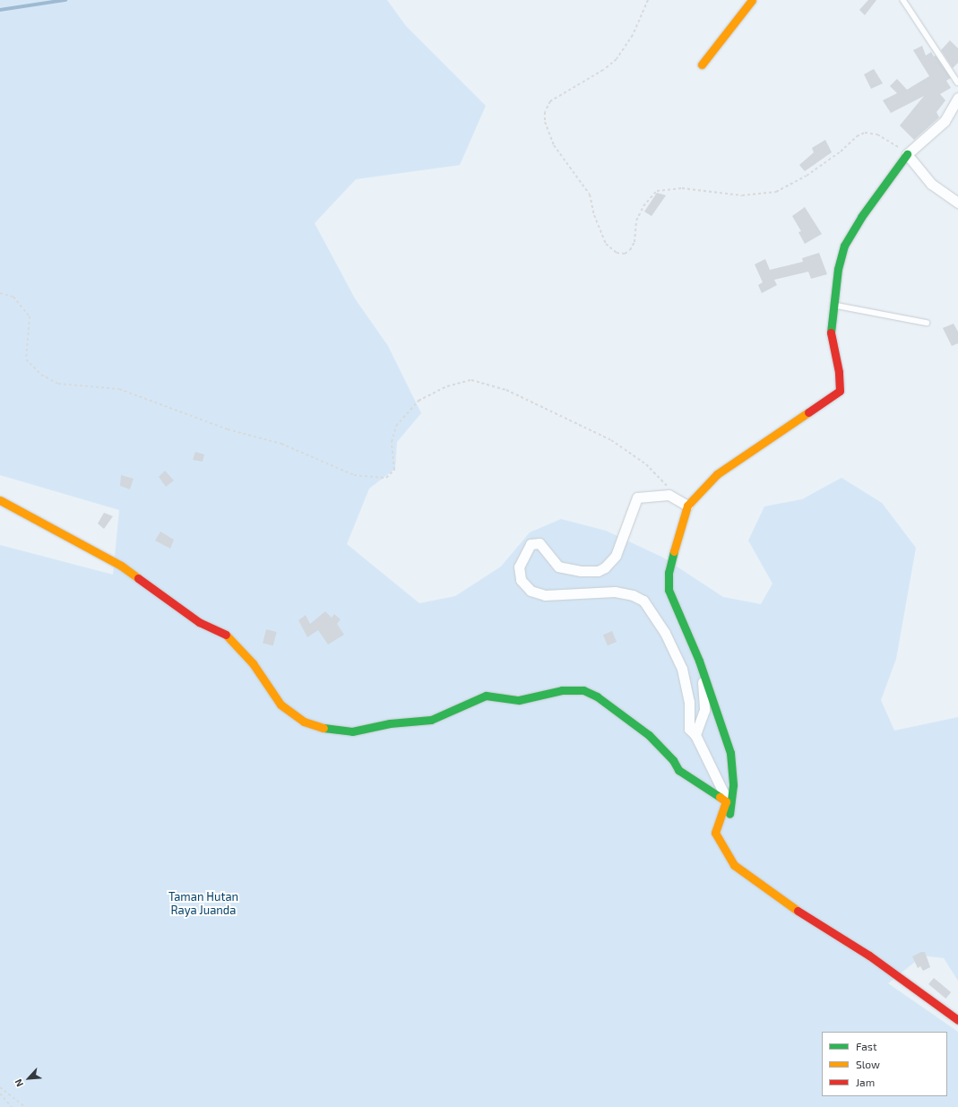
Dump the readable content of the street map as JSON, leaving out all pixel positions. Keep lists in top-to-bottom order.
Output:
{
  "parks": ["Taman Hutan Raya Juanda"],
  "legend": ["Fast", "Slow", "Jam"],
  "north": "bottom left"
}
